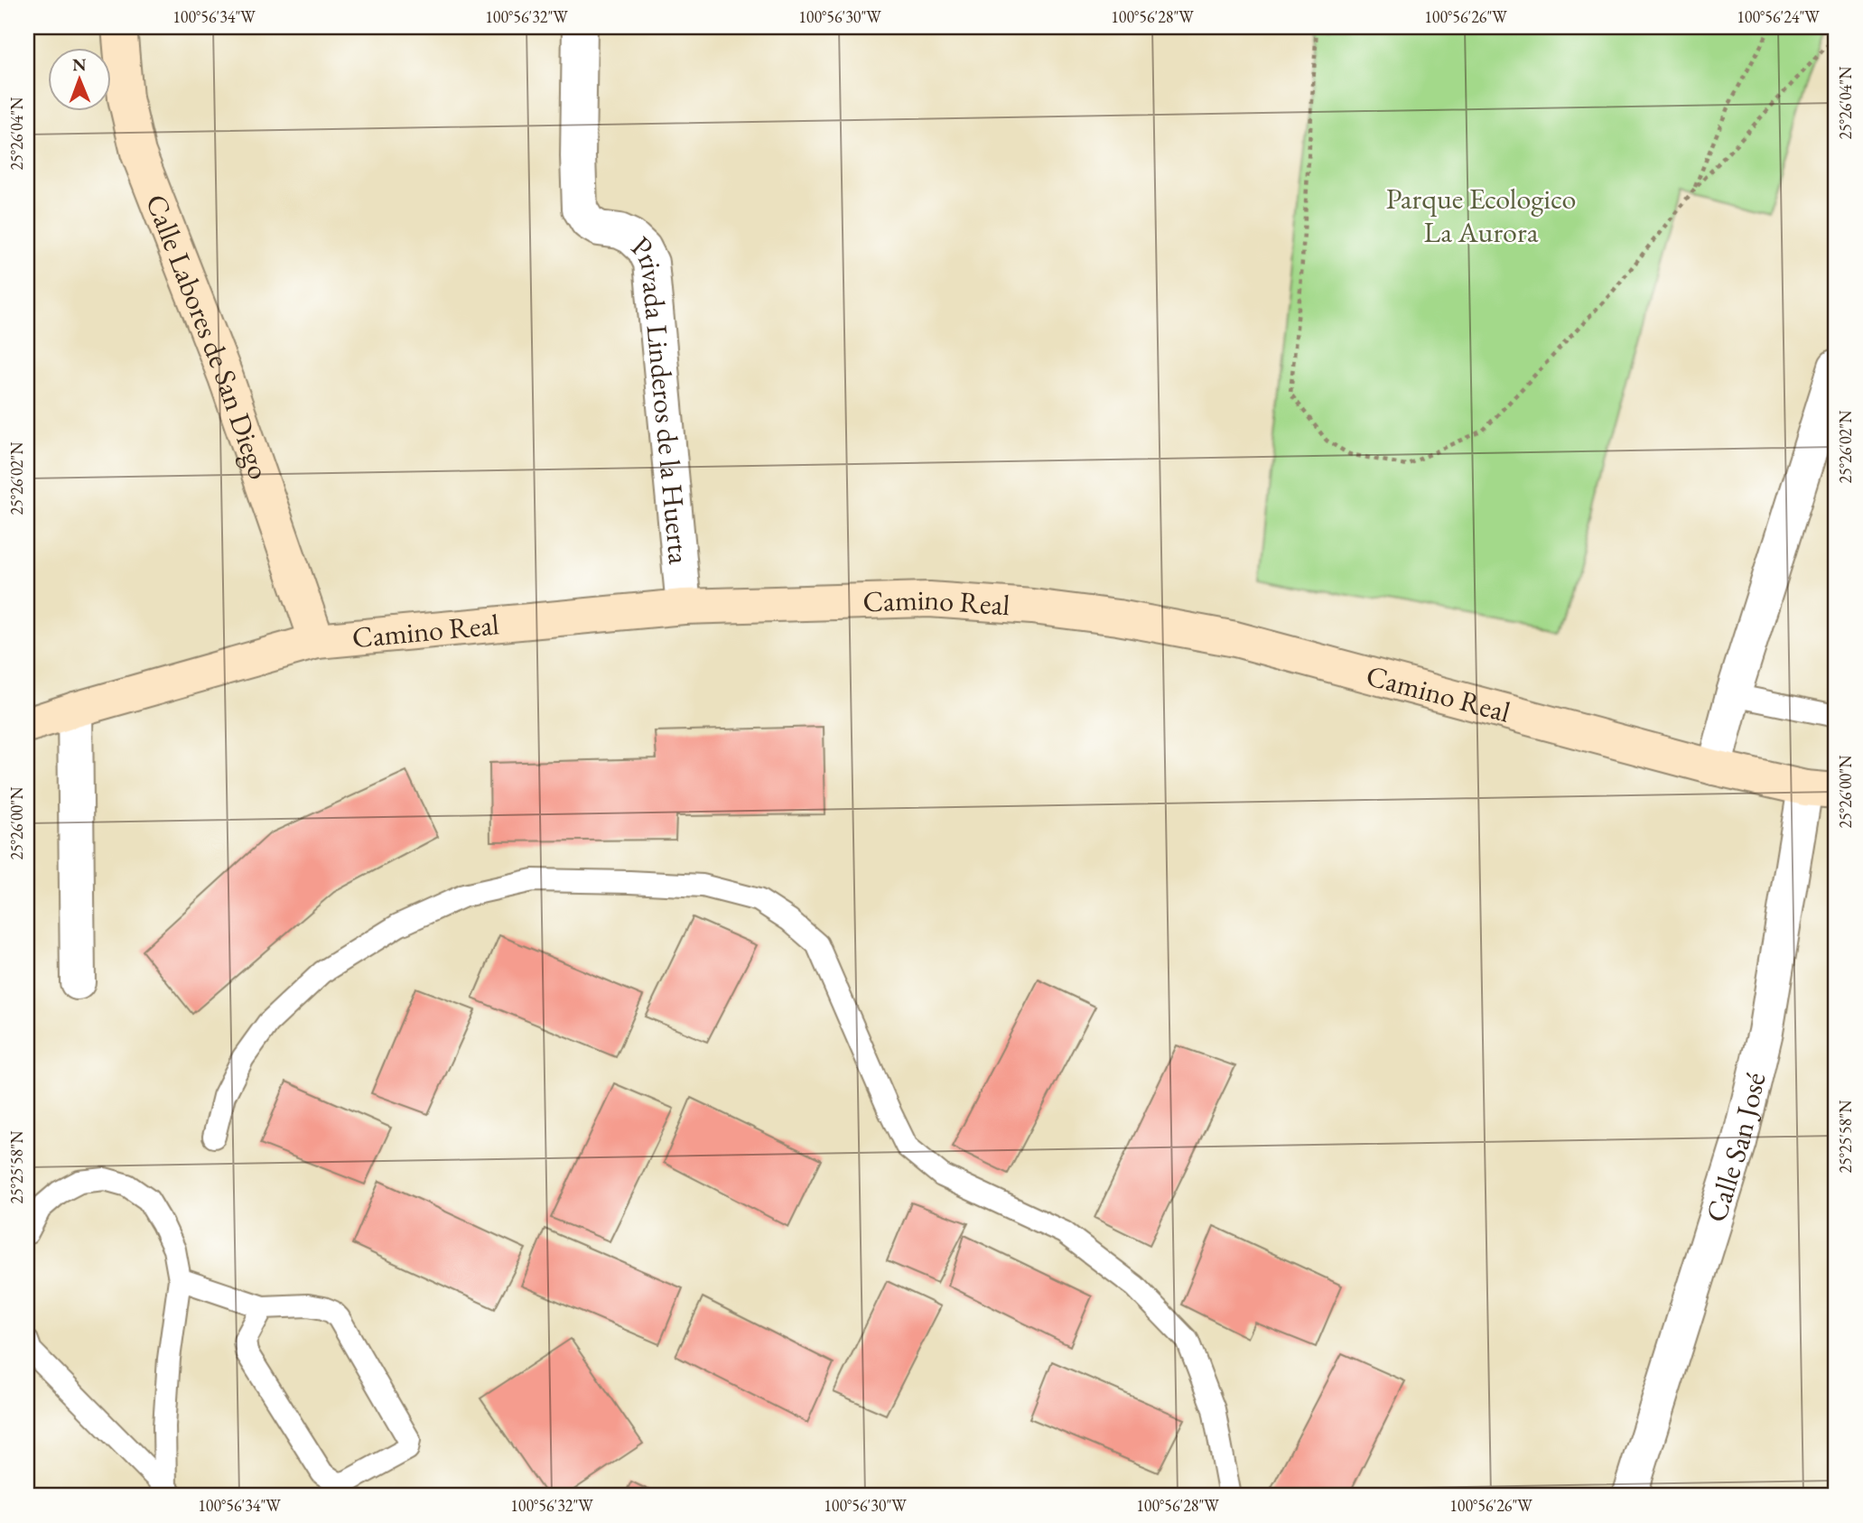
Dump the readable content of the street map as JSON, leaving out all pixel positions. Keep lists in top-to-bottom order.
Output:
{
  "streets": {
    "street": [
      "Calle Labores de San Diego",
      "Privada Linderos de la Huerta",
      "Camino Real",
      "Calle San José"
    ]
  },
  "crossings": [
    ["Calle Labores de San Diego", "Camino Real"],
    ["Privada Linderos de la Huerta", "Camino Real"],
    ["Camino Real", "Calle San José"]
  ],
  "parks": ["Parque Ecologico La Aurora"],
  "north": "top",
  "coordinates": [
    "100°56'34\"W",
    "100°56'32\"W",
    "100°56'30\"W",
    "100°56'28\"W",
    "100°56'26\"W",
    "100°56'24\"W",
    "25°26'04\"N",
    "25°26'02\"N",
    "25°26'00\"N",
    "25°25'58\"N"
  ]
}
